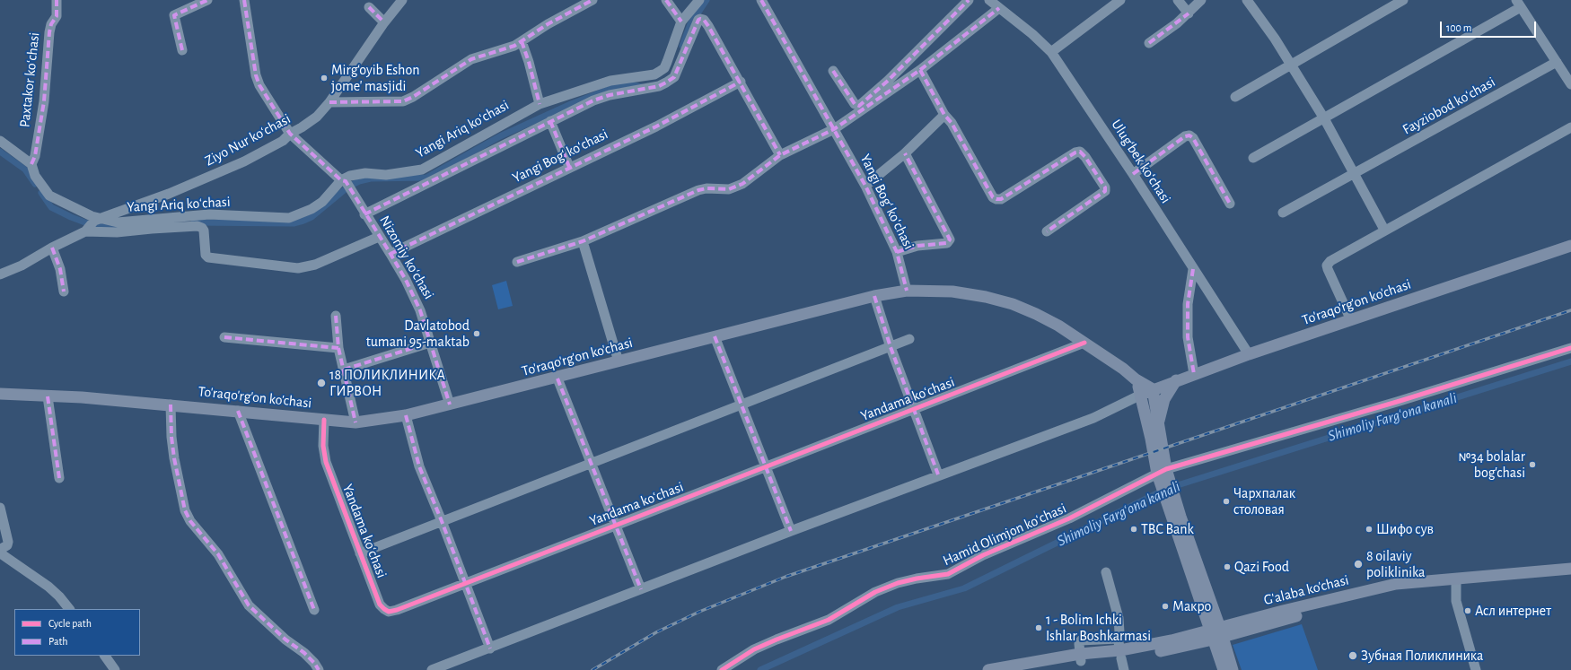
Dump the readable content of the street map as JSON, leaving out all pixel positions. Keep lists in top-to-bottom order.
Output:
{
  "streets": {
    "main road": ["To'raqo'rg'on ko'chasi", "G'alaba ko'chasi"],
    "street": [
      "Paxtakor koʻchasi",
      "Fayziobod koʻchasi",
      "Yangi Ariq koʻchasi",
      "Ziyo Nur koʻchasi",
      "Yangi Bogʻ koʻchasi",
      "Ulugʻbek koʻchasi",
      "Nizomiy koʻchasi",
      "Yandama koʻchasi",
      "Hamid Olimjon koʻchasi"
    ]
  },
  "crossings": [
    ["Paxtakor koʻchasi", "Yangi Ariq koʻchasi"],
    ["Yangi Ariq koʻchasi", "Ziyo Nur koʻchasi"],
    ["Yangi Ariq koʻchasi", "Nizomiy koʻchasi"],
    ["Ziyo Nur koʻchasi", "Nizomiy koʻchasi"],
    ["Yangi Bogʻ koʻchasi", "Nizomiy koʻchasi"],
    ["Yangi Bogʻ koʻchasi", "To'raqo'rg'on ko'chasi"],
    ["Ulugʻbek koʻchasi", "To'raqo'rg'on ko'chasi"],
    ["Nizomiy koʻchasi", "To'raqo'rg'on ko'chasi"],
    ["To'raqo'rg'on ko'chasi", "Yandama koʻchasi"]
  ],
  "water": ["Shimoliy Fargʻona kanali"],
  "places": [
    "Mirg‘oyib Eshon jome' masjidi",
    "Davlatobod tumani 95-maktab",
    "18 ПОЛИКЛИНИКА ГИРВОН",
    "№34 bolalar bog'chasi",
    "Чархпалак столовая",
    "TBC Bank",
    "Шифо сув",
    "8 oilaviy poliklinika",
    "Qazi Food",
    "Макро",
    "Асл интернет",
    "1 - Bolim Ichki Ishlar Boshkarmasi",
    "Зубная Поликлиника"
  ],
  "legend": ["Cycle path", "Path"],
  "scale_bar": "100 m"
}
